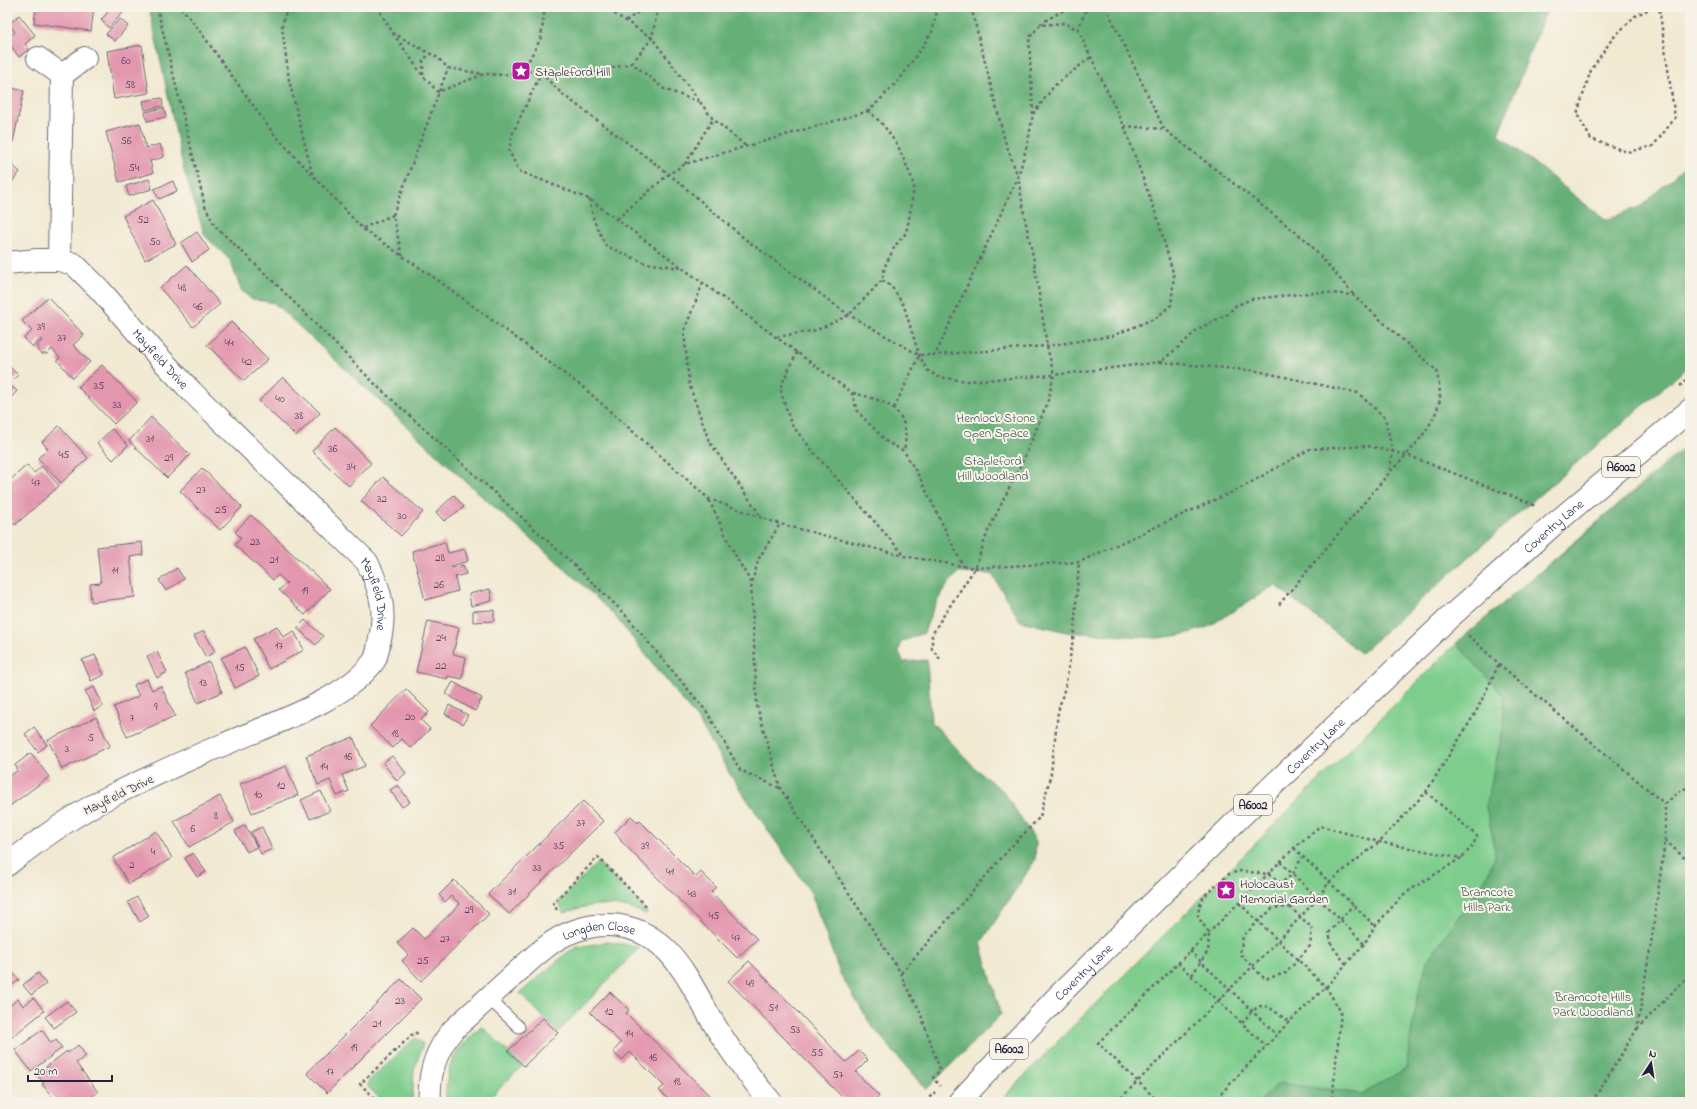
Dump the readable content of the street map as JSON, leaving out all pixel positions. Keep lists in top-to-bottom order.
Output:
{
  "streets": {
    "street": [
      "Mayfield Drive",
      "A6002",
      "Coventry Lane",
      "Longden Close"
    ]
  },
  "parks": [
    "Hemlock Stone Open Space",
    "Stapleford Hill Woodland",
    "Bramcote Hills Park",
    "Bramcote Hills Park Woodland"
  ],
  "places": {
    "place": ["Stapleford Hill", "Holocaust Memorial Garden"]
  },
  "house_numbers": [
    "60",
    "58",
    "56",
    "54",
    "52",
    "50",
    "48",
    "46",
    "39",
    "37",
    "44",
    "42",
    "35",
    "40",
    "33",
    "38",
    "31",
    "36",
    "45",
    "29",
    "34",
    "47",
    "27",
    "32",
    "25",
    "30",
    "23",
    "28",
    "21",
    "11",
    "26",
    "19",
    "24",
    "17",
    "22",
    "15",
    "13",
    "9",
    "20",
    "7",
    "18",
    "5",
    "3",
    "16",
    "14",
    "12",
    "10",
    "8",
    "37",
    "6",
    "35",
    "39",
    "4",
    "2",
    "33",
    "41",
    "31",
    "43",
    "29",
    "45",
    "47",
    "27",
    "25",
    "49",
    "23",
    "51",
    "12",
    "21",
    "53",
    "14",
    "19",
    "55",
    "16",
    "17",
    "57",
    "18"
  ],
  "scale_bar": "20 m",
  "north": "top"
}
